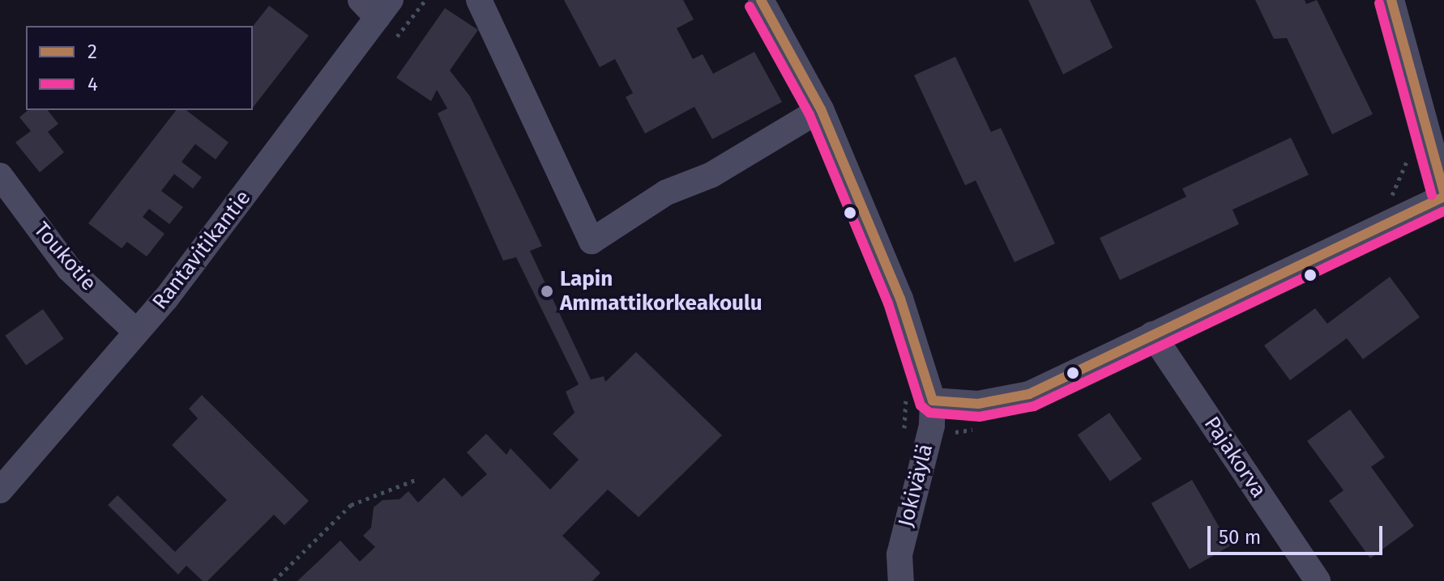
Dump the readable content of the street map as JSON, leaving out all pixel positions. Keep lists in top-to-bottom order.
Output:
{
  "streets": {
    "street": [
      "Rantavitikantie",
      "Toukotie",
      "Pajakorva",
      "Jokiväylä"
    ]
  },
  "crossings": [
    ["Rantavitikantie", "Toukotie"]
  ],
  "places": ["Lapin Ammattikorkeakoulu"],
  "lines": ["transit line 2", "transit line 4"],
  "legend": ["2", "4"],
  "scale_bar": "50 m"
}
